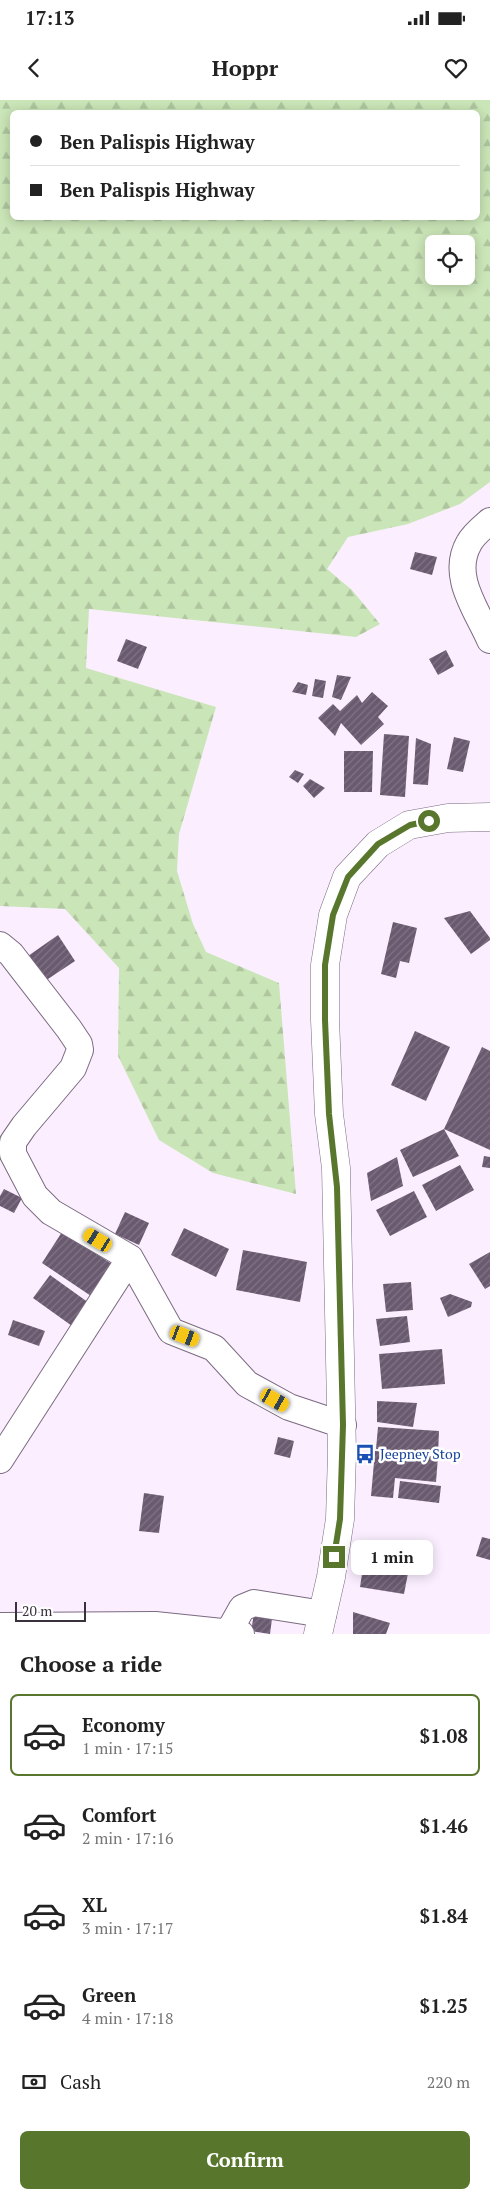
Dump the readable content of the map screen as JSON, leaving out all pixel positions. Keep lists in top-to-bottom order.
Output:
{
  "places": {
    "bus stop": ["Jeepney Stop"]
  },
  "scale_bar": "20 m",
  "page": {
    "status": "17:13",
    "header": "Hoppr",
    "banner": ["Ben Palispis Highway", "Ben Palispis Highway"],
    "bubble": "1 min",
    "scale": "20 m",
    "heading": "Choose a ride",
    "list": [
      {
        "name": "Economy",
        "note": "1 min · 17:15",
        "value": "$1.08"
      },
      {
        "name": "Comfort",
        "note": "2 min · 17:16",
        "value": "$1.46"
      },
      {
        "name": "XL",
        "note": "3 min · 17:17",
        "value": "$1.84"
      },
      {
        "name": "Green",
        "note": "4 min · 17:18",
        "value": "$1.25"
      }
    ],
    "pay": ["Cash", "220 m"],
    "buttons": "Confirm"
  }
}
